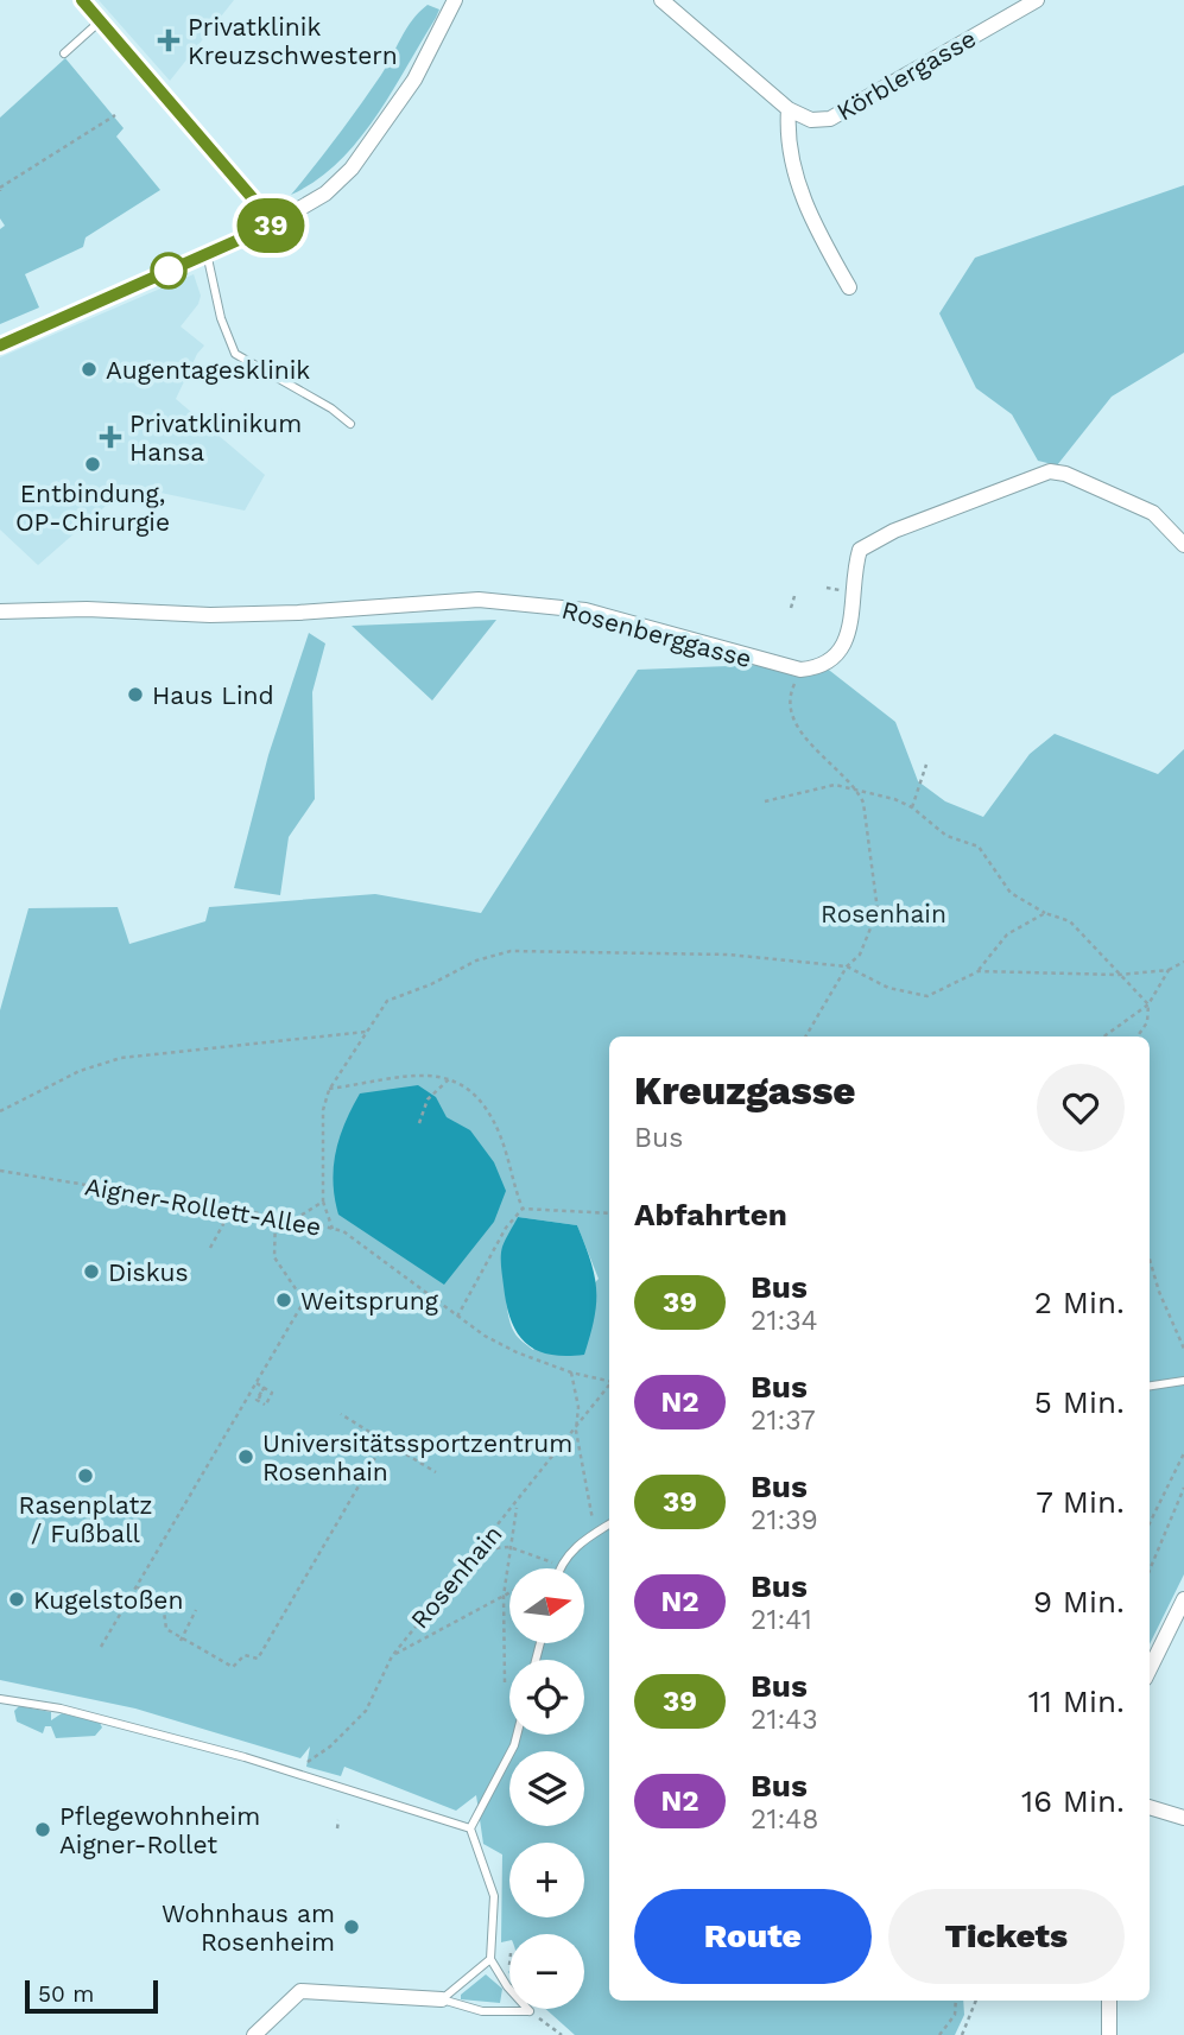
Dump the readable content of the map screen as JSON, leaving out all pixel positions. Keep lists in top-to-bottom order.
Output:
{
  "streets": {
    "street": ["Körblergasse", "Rosenberggasse"],
    "path": ["Aigner-Rollett-Allee", "Rosenhain"]
  },
  "parks": ["Rosenhain"],
  "places": {
    "health": ["Privatklinik Kreuzschwestern", "Privatklinikum Hansa"],
    "other": [
      "Augentagesklinik",
      "Entbindung, OP-Chirurgie",
      "Haus Lind",
      "Diskus",
      "Weitsprung",
      "Universitätssportzentrum Rosenhain",
      "Rasenplatz / Fußball",
      "Kugelstoßen",
      "Pflegewohnheim Aigner-Rollet",
      "Wohnhaus am Rosenheim"
    ]
  },
  "lines": ["bus line 39"],
  "scale_bar": "50 m",
  "north": "right",
  "page": {
    "on_map": "39",
    "heading": [
      ["Kreuzgasse", "Bus"],
      "Abfahrten"
    ],
    "list": [
      {
        "mark": "39",
        "name": "Bus",
        "note": "21:34",
        "value": "2 Min."
      },
      {
        "mark": "N2",
        "name": "Bus",
        "note": "21:37",
        "value": "5 Min."
      },
      {
        "mark": "39",
        "name": "Bus",
        "note": "21:39",
        "value": "7 Min."
      },
      {
        "mark": "N2",
        "name": "Bus",
        "note": "21:41",
        "value": "9 Min."
      },
      {
        "mark": "39",
        "name": "Bus",
        "note": "21:43",
        "value": "11 Min."
      },
      {
        "mark": "N2",
        "name": "Bus",
        "note": "21:48",
        "value": "16 Min."
      }
    ],
    "map_buttons": ["+", "−"],
    "buttons": ["Route", "Tickets"],
    "scale": "50 m"
  }
}
